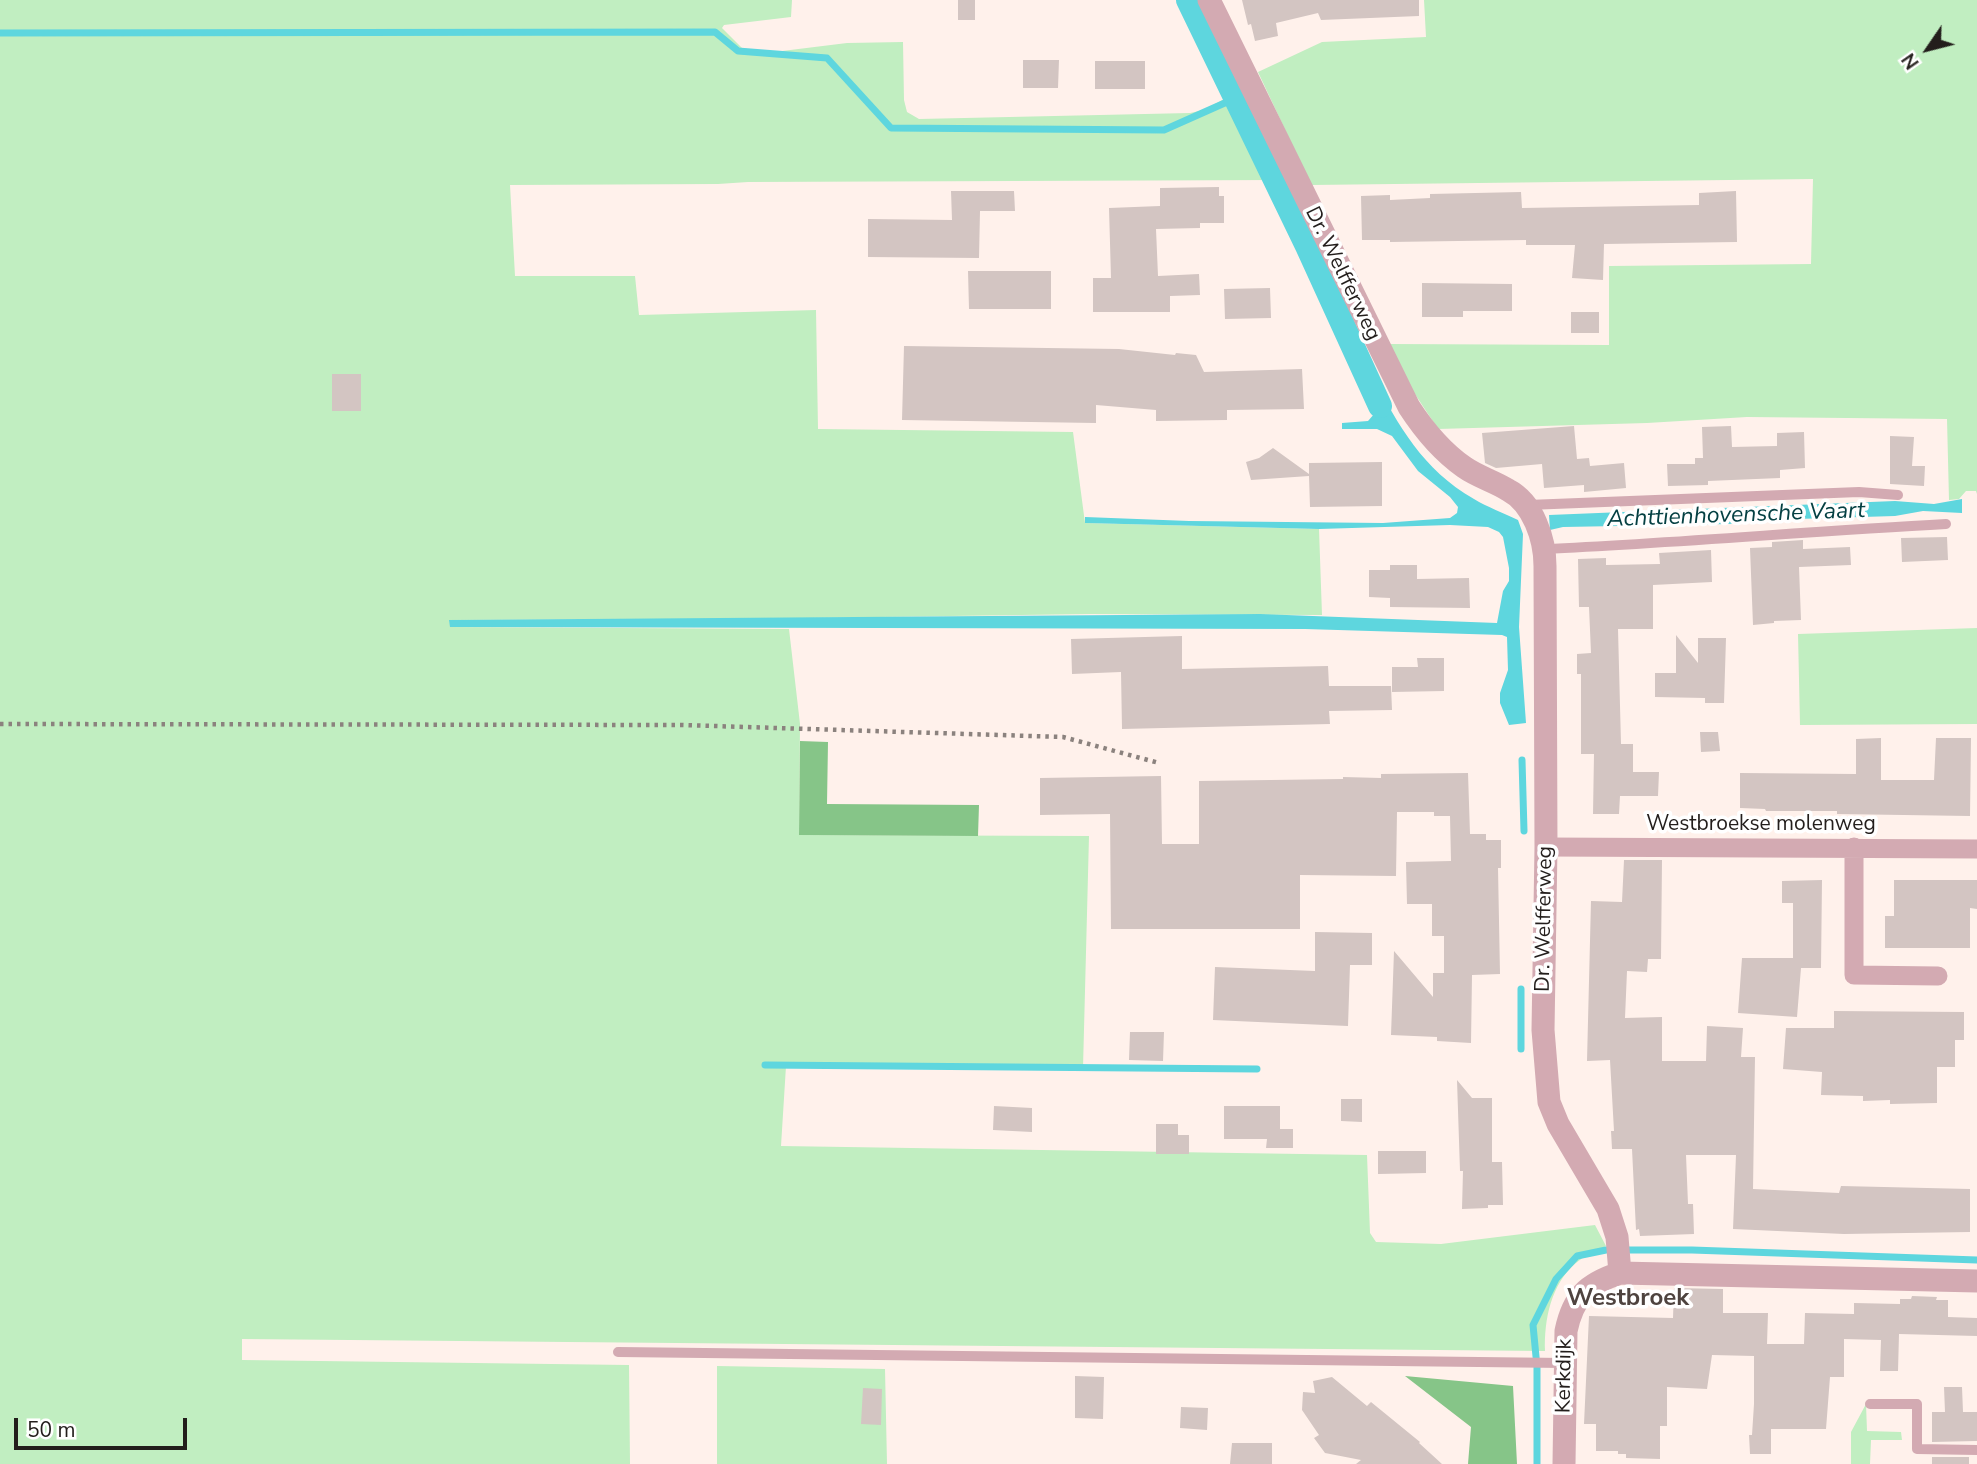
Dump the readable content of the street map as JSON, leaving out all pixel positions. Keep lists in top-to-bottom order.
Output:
{
  "streets": {
    "street": ["Dr. Welfferweg", "Westbroekse molenweg", "Kerkdijk"]
  },
  "crossings": [
    ["Dr. Welfferweg", "Westbroekse molenweg"],
    ["Dr. Welfferweg", "Kerkdijk"]
  ],
  "districts": ["Westbroek"],
  "water": ["Achttienhovensche Vaart"],
  "scale_bar": "50 m",
  "north": "bottom left"
}
